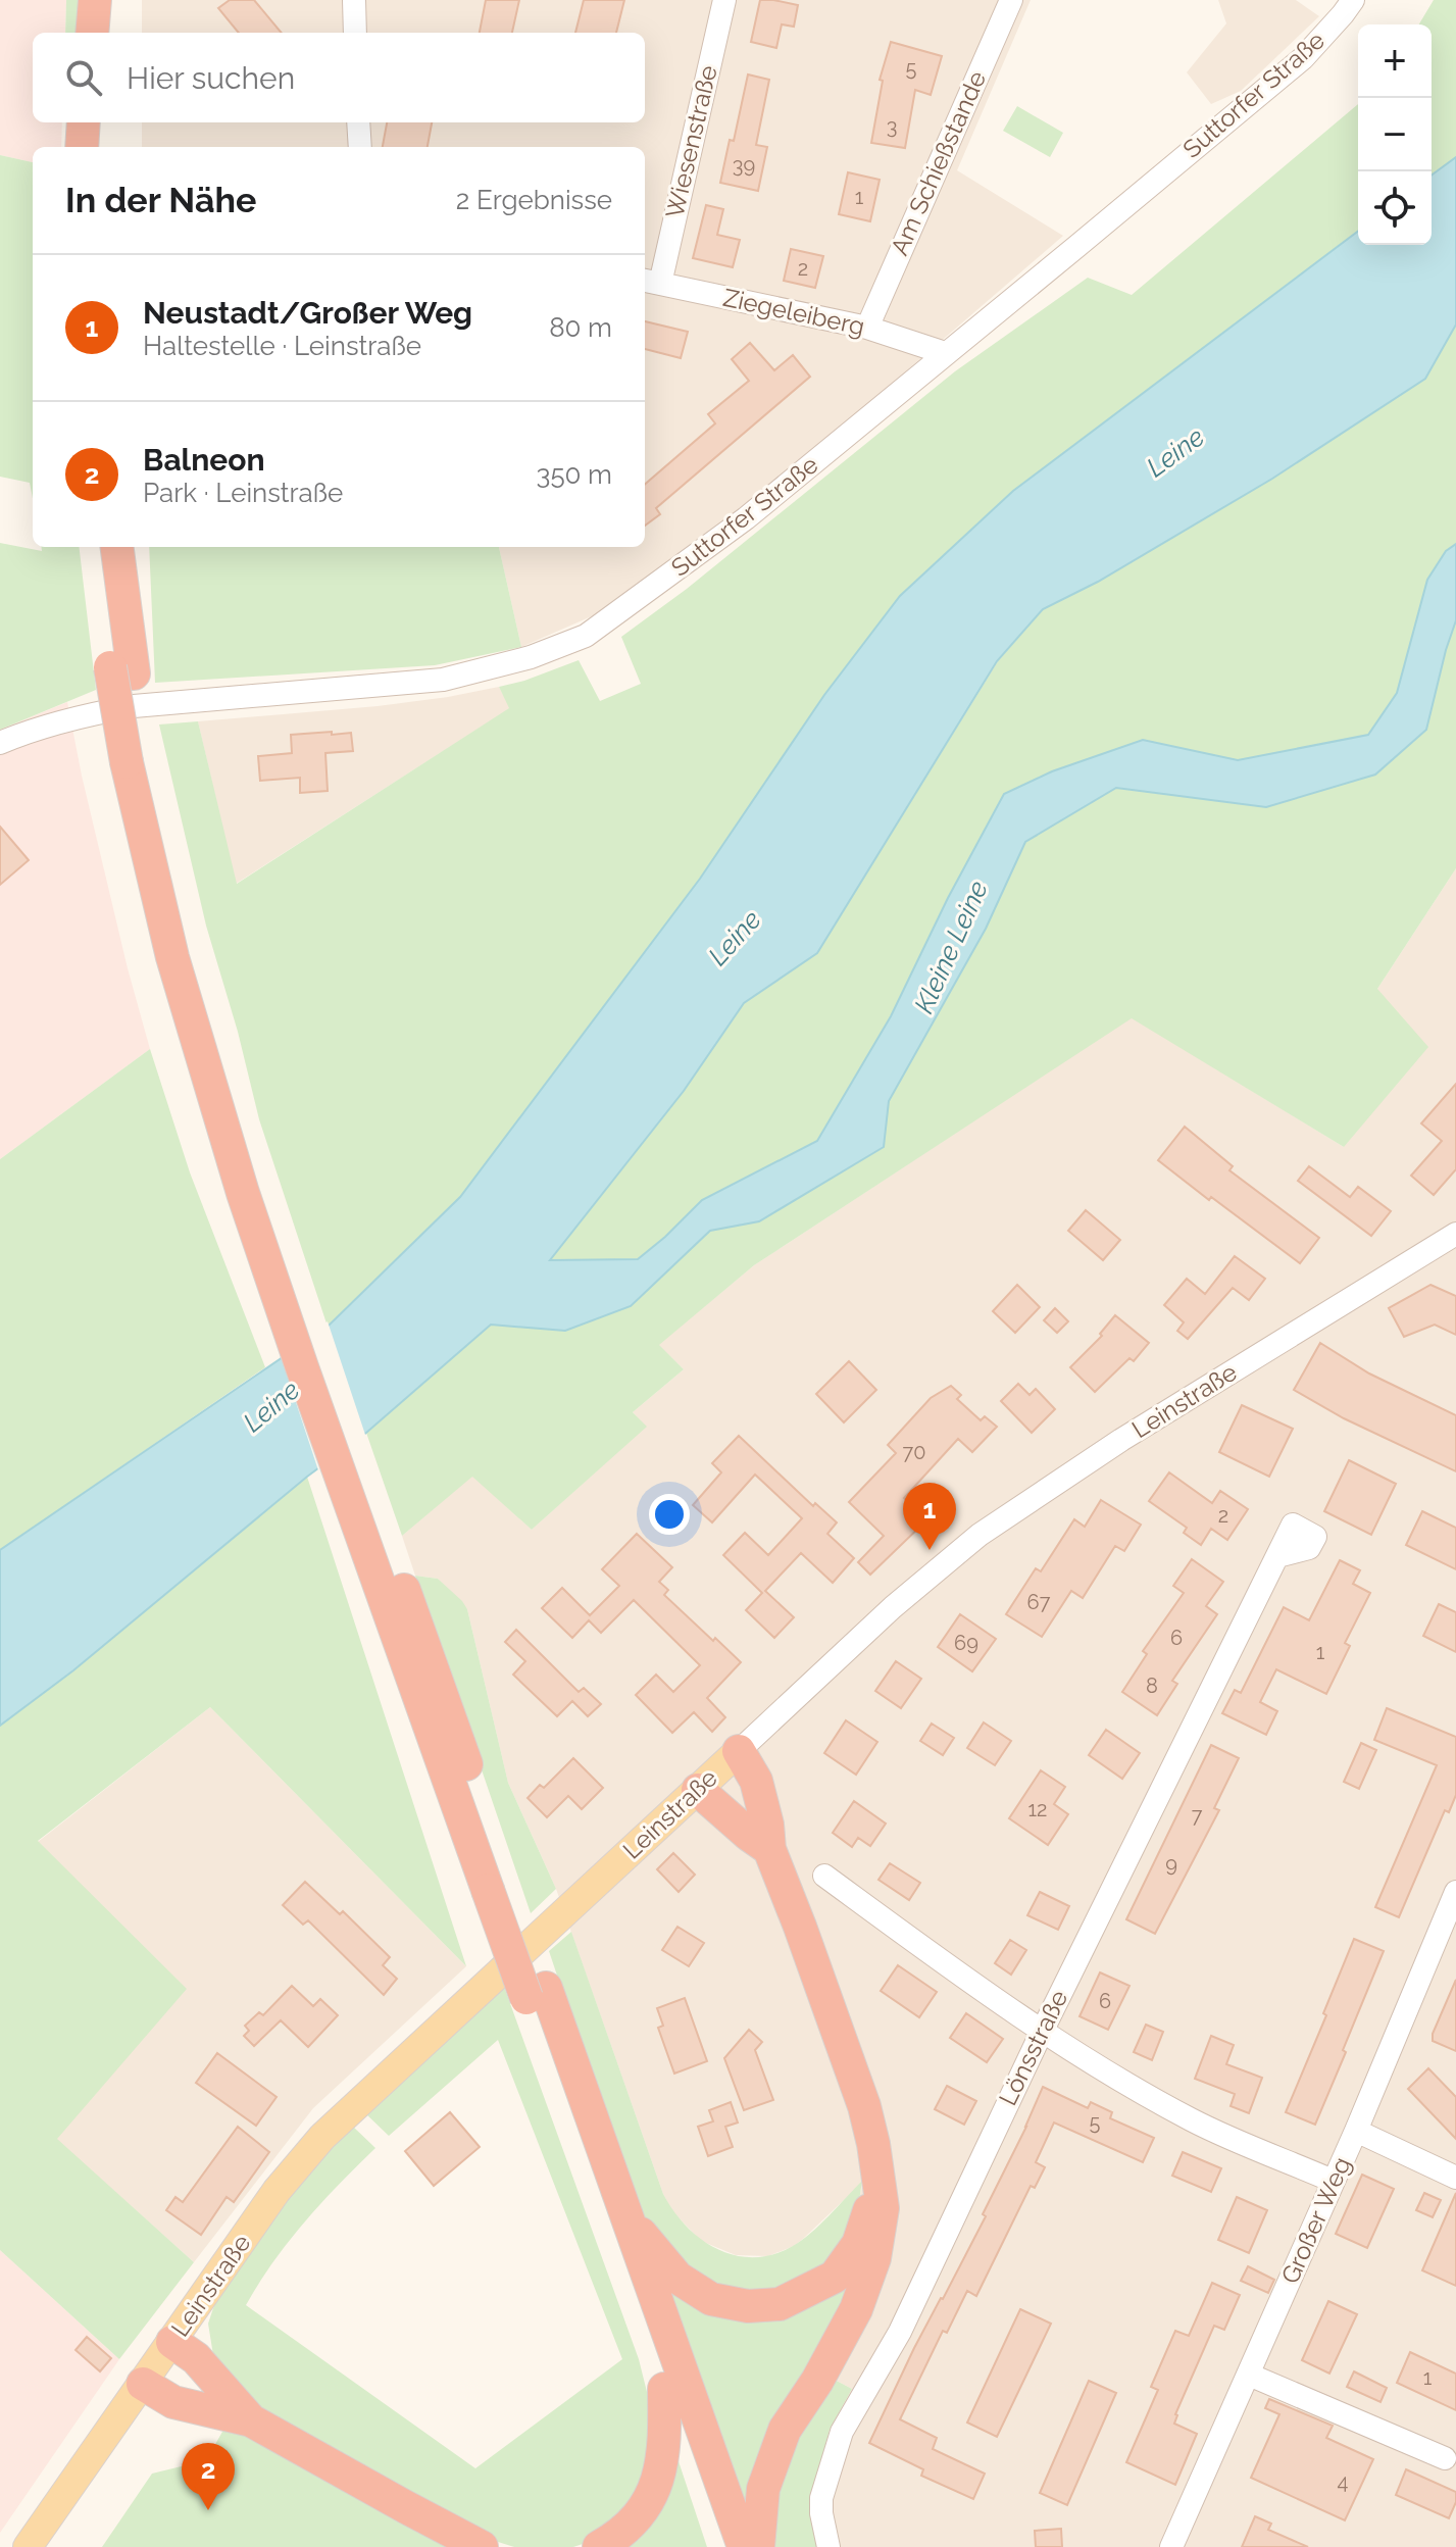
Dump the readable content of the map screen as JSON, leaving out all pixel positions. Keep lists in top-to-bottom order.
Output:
{
  "streets": {
    "main road": ["Leinstraße"],
    "street": [
      "Suttorfer Straße",
      "Wiesenstraße",
      "Am Schießstande",
      "Ziegeleiberg",
      "Lönsstraße",
      "Großer Weg"
    ]
  },
  "crossings": [
    ["Suttorfer Straße", "Ziegeleiberg"],
    ["Wiesenstraße", "Ziegeleiberg"],
    ["Am Schießstande", "Ziegeleiberg"]
  ],
  "water": ["Leine", "Kleine Leine"],
  "house_numbers": [
    "5",
    "3",
    "39",
    "1",
    "2",
    "70",
    "2",
    "67",
    "6",
    "69",
    "1",
    "8",
    "12",
    "7",
    "9",
    "6",
    "5",
    "1",
    "4"
  ],
  "page": {
    "map_buttons": ["+", "−"],
    "search": "Hier suchen",
    "heading": ["In der Nähe", "2 Ergebnisse"],
    "list": [
      {
        "mark": "1",
        "name": "Neustadt/Großer Weg",
        "note": "Haltestelle · Leinstraße",
        "value": "80 m"
      },
      {
        "mark": "2",
        "name": "Balneon",
        "note": "Park · Leinstraße",
        "value": "350 m"
      }
    ],
    "pins": ["1", "2"]
  }
}
